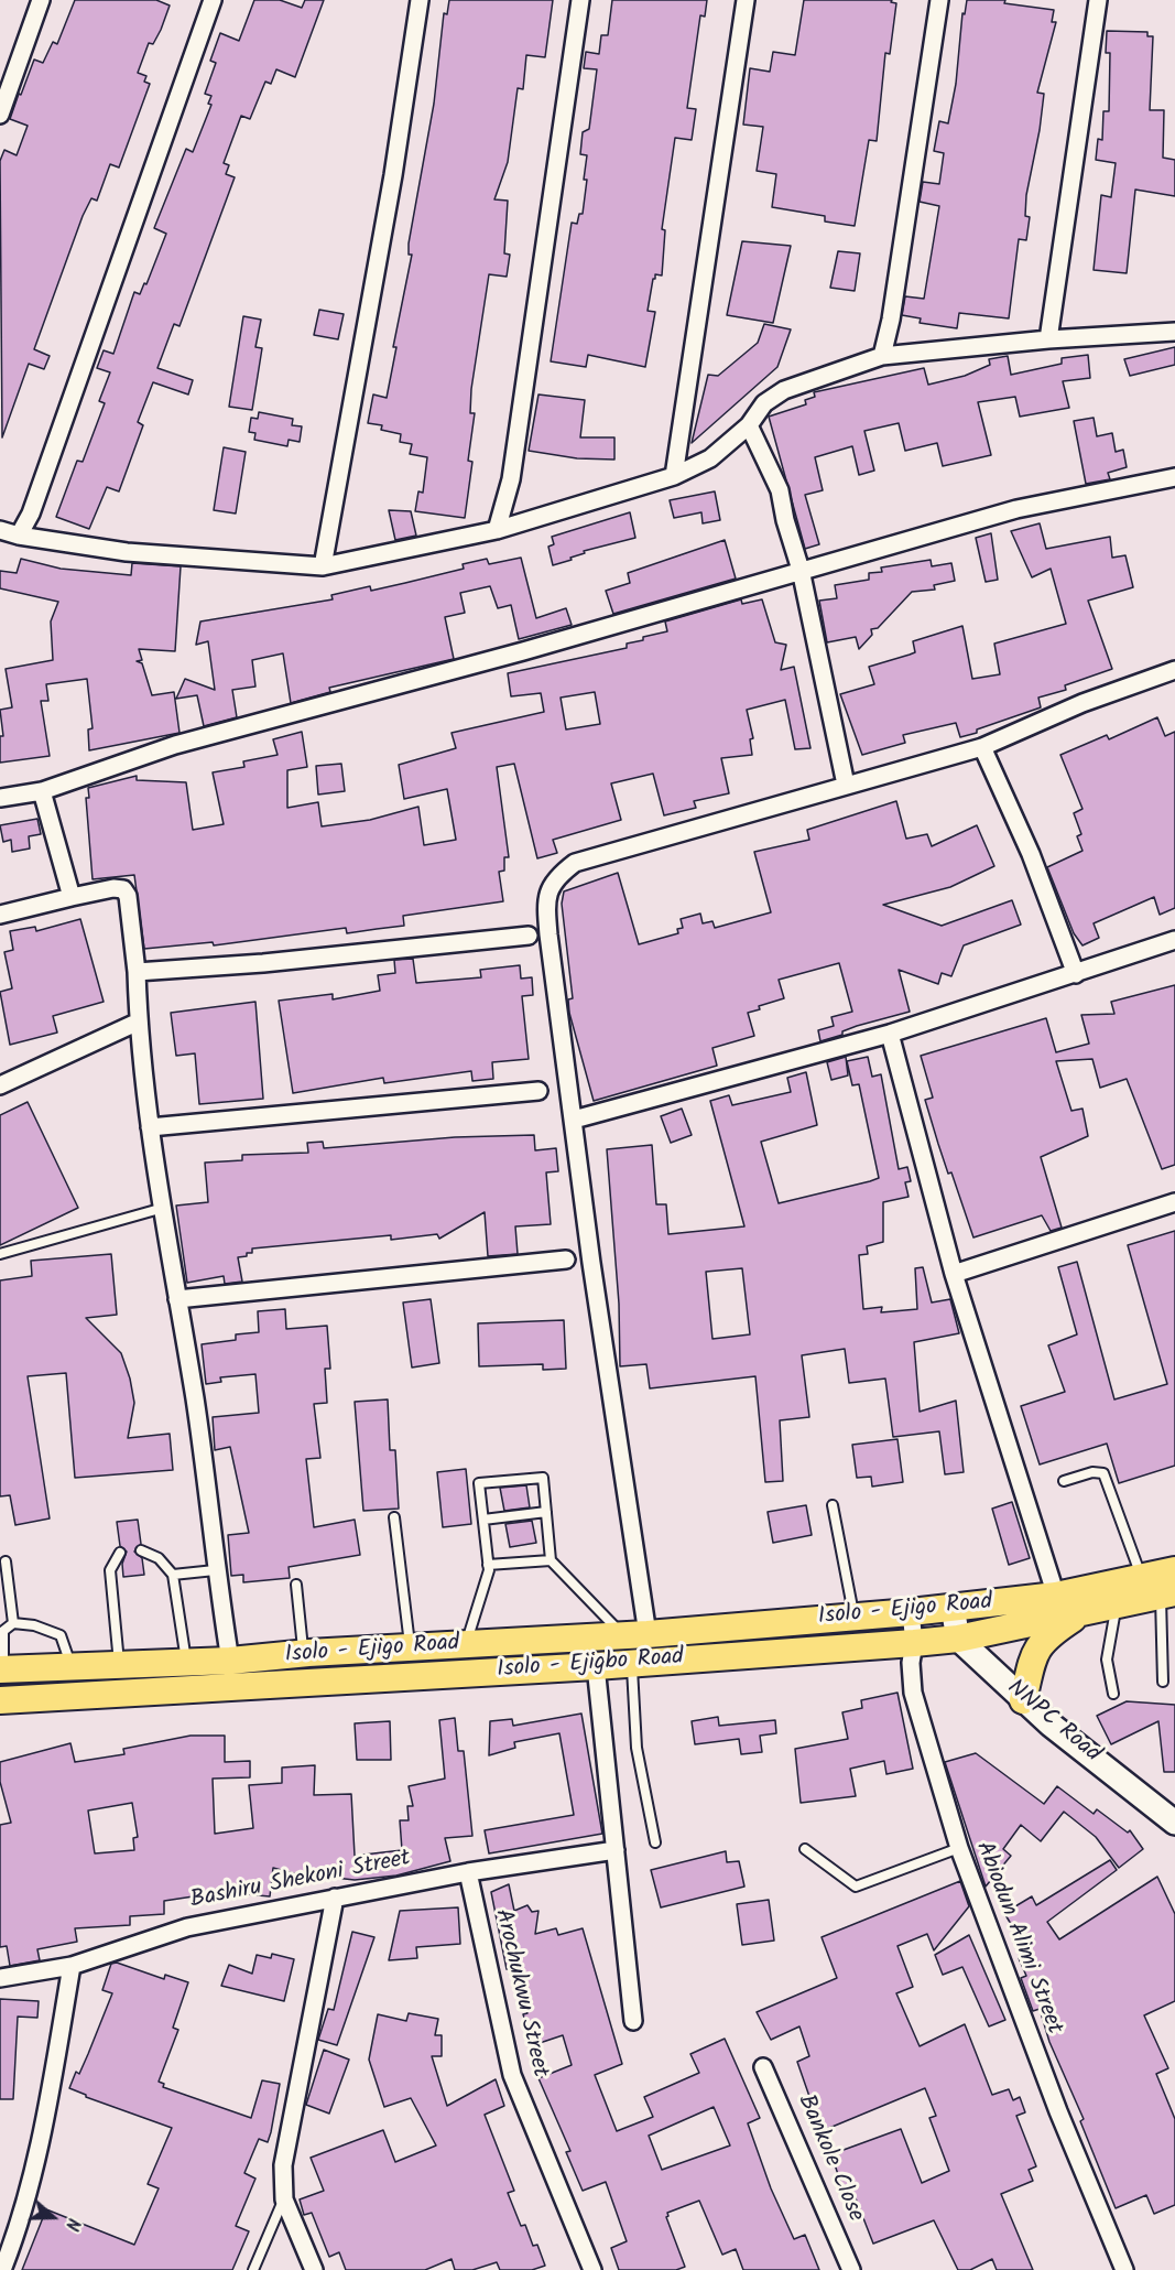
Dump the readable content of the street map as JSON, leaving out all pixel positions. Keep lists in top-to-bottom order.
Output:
{
  "streets": {
    "main road": ["Isolo - Ejigo Road", "Isolo - Ejigbo Road"],
    "street": [
      "NNPC Road",
      "Bashiru Shekoni Street",
      "Abiodun Alimi Street",
      "Arochukwu Street",
      "Bankole Close"
    ]
  },
  "crossings": [
    ["Isolo - Ejigo Road", "Abiodun Alimi Street"],
    ["Isolo - Ejigbo Road", "NNPC Road"],
    ["Isolo - Ejigbo Road", "Abiodun Alimi Street"],
    ["Bashiru Shekoni Street", "Arochukwu Street"]
  ],
  "north": "right"
}
